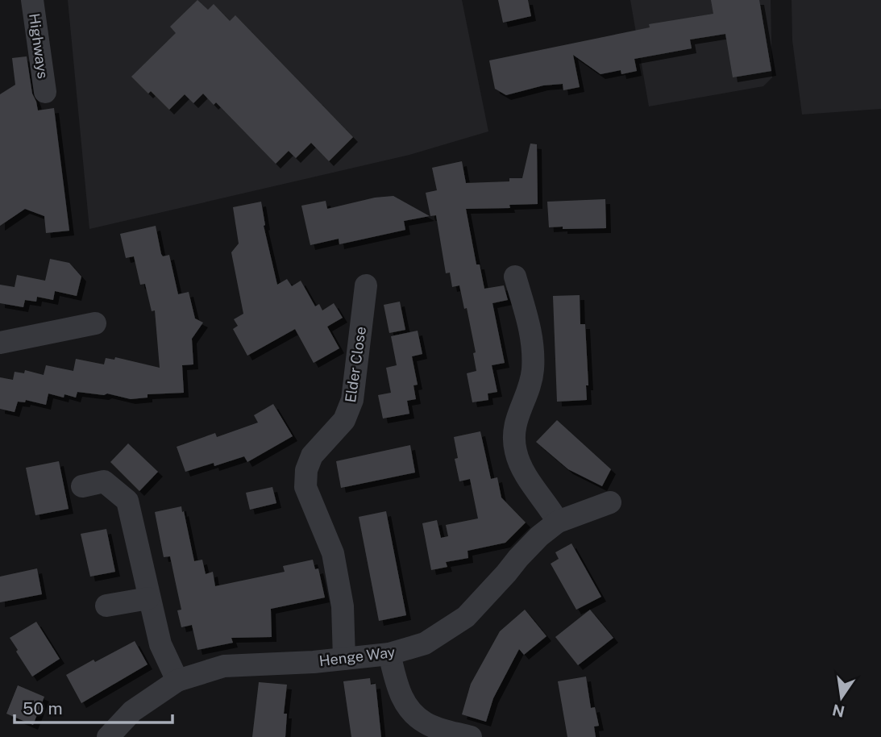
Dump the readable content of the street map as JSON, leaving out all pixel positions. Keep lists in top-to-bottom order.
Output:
{
  "streets": {
    "street": ["Highways", "Elder Close", "Henge Way"]
  },
  "crossings": [
    ["Elder Close", "Henge Way"]
  ],
  "scale_bar": "50 m",
  "north": "bottom"
}
